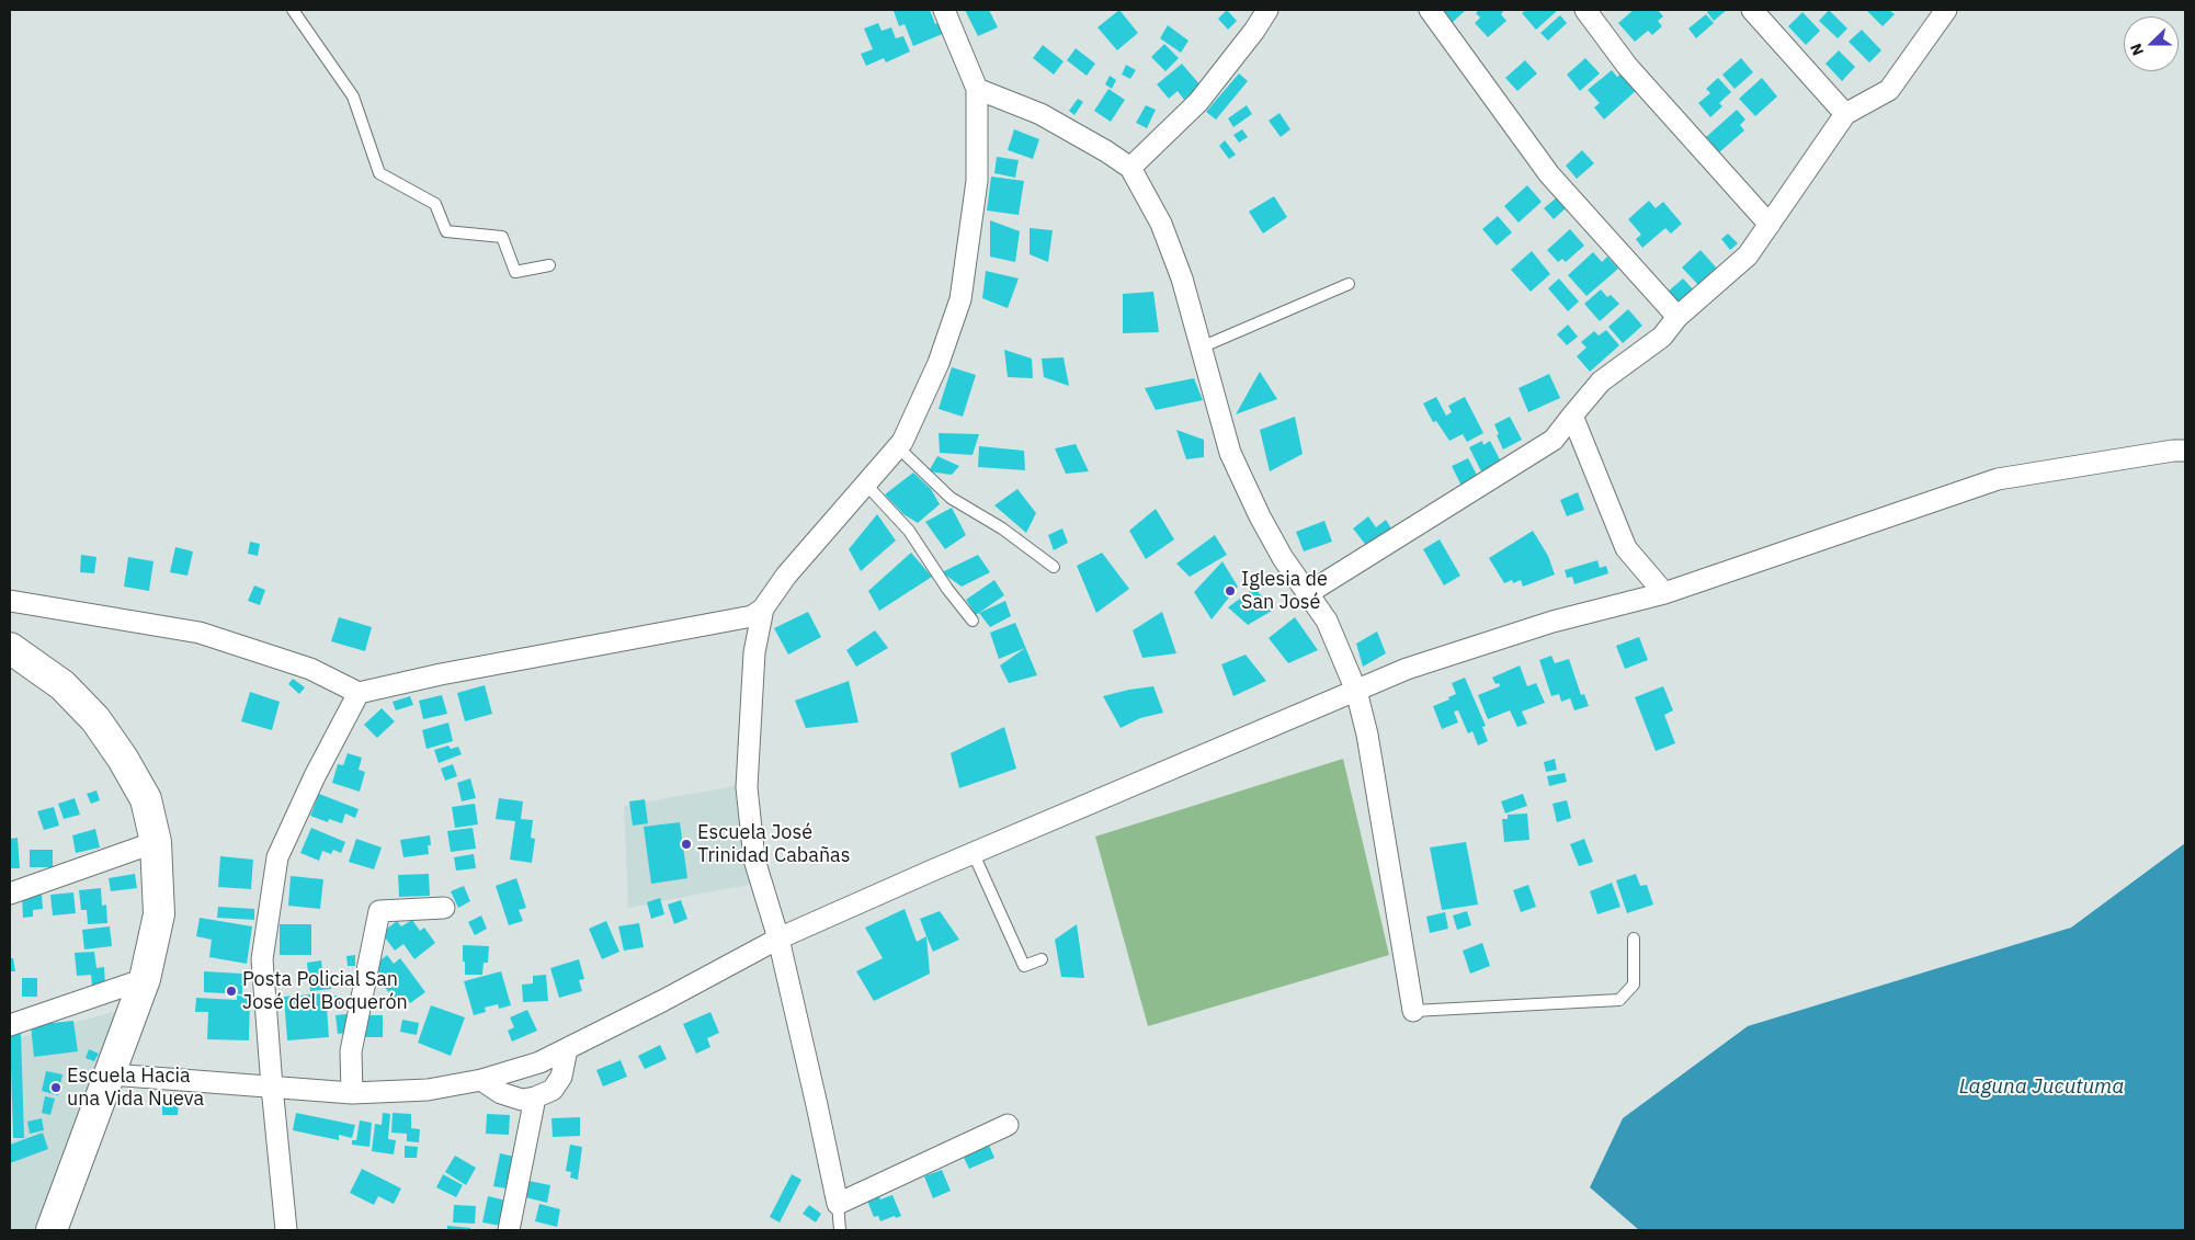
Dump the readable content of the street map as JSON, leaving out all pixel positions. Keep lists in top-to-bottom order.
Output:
{
  "water": ["Laguna Jucutuma"],
  "places": [
    "Iglesia de San José",
    "Escuela José Trinidad Cabañas",
    "Posta Policial San José del Boquerón",
    "Escuela Hacia una Vida Nueva"
  ],
  "north": "left"
}
